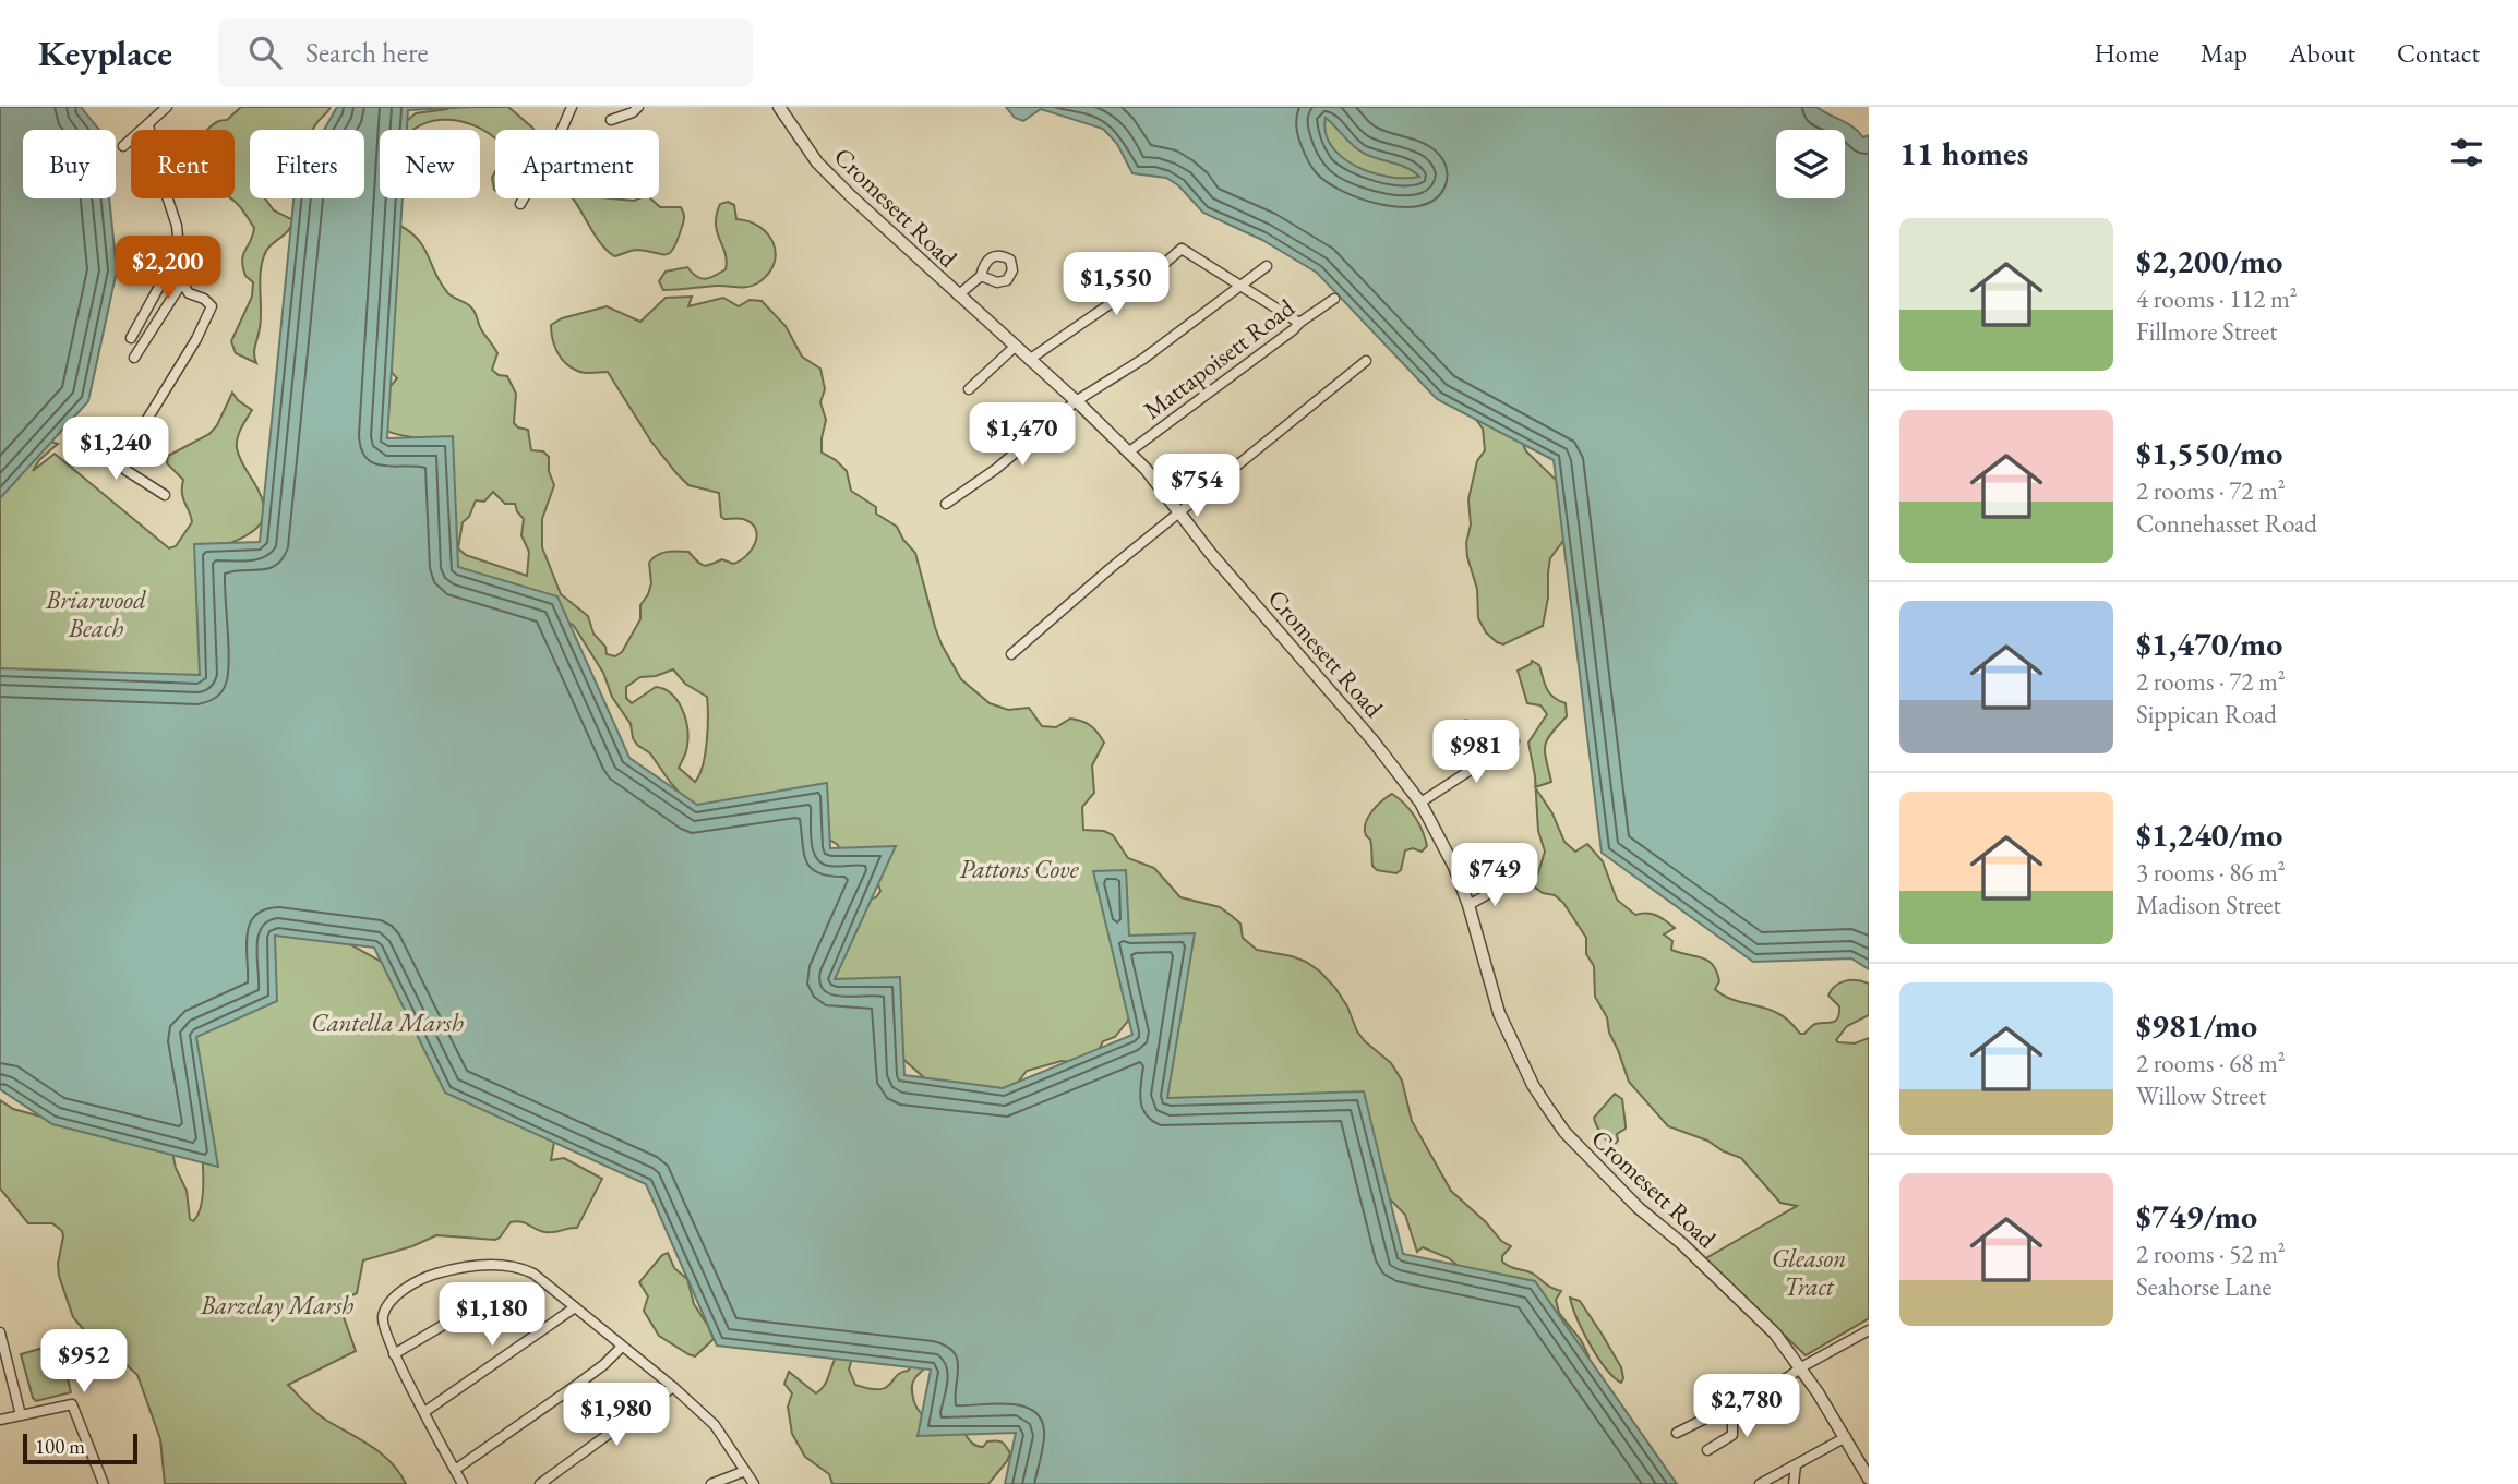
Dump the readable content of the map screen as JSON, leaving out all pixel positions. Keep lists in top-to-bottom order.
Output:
{
  "streets": {
    "street": ["Cromesett Road", "Mattapoisett Road"]
  },
  "crossings": [
    ["Cromesett Road", "Mattapoisett Road"]
  ],
  "parks": [
    "Briarwood Beach",
    "Pattons Cove",
    "Cantella Marsh",
    "Gleason Tract",
    "Barzelay Marsh"
  ],
  "scale_bar": "100 m",
  "page": {
    "header": "Keyplace",
    "search": "Search here",
    "nav": [
      "Home",
      "Map",
      "About",
      "Contact"
    ],
    "heading": "11 homes",
    "chip": [
      "Buy",
      "Rent",
      "Filters",
      "New",
      "Apartment"
    ],
    "list": [
      {
        "name": "$2,200/mo",
        "note": "4 rooms · 112 m² · Fillmore Street"
      },
      {
        "name": "$1,550/mo",
        "note": "2 rooms · 72 m² · Connehasset Road"
      },
      {
        "name": "$1,470/mo",
        "note": "2 rooms · 72 m² · Sippican Road"
      },
      {
        "name": "$1,240/mo",
        "note": "3 rooms · 86 m² · Madison Street"
      },
      {
        "name": "$981/mo",
        "note": "2 rooms · 68 m² · Willow Street"
      },
      {
        "name": "$749/mo",
        "note": "2 rooms · 52 m² · Seahorse Lane"
      }
    ],
    "price": [
      "$2,200",
      "$1,550",
      "$1,470",
      "$1,240",
      "$754",
      "$981",
      "$749",
      "$1,180",
      "$952",
      "$2,780",
      "$1,980"
    ],
    "scale": "100 m"
  }
}
